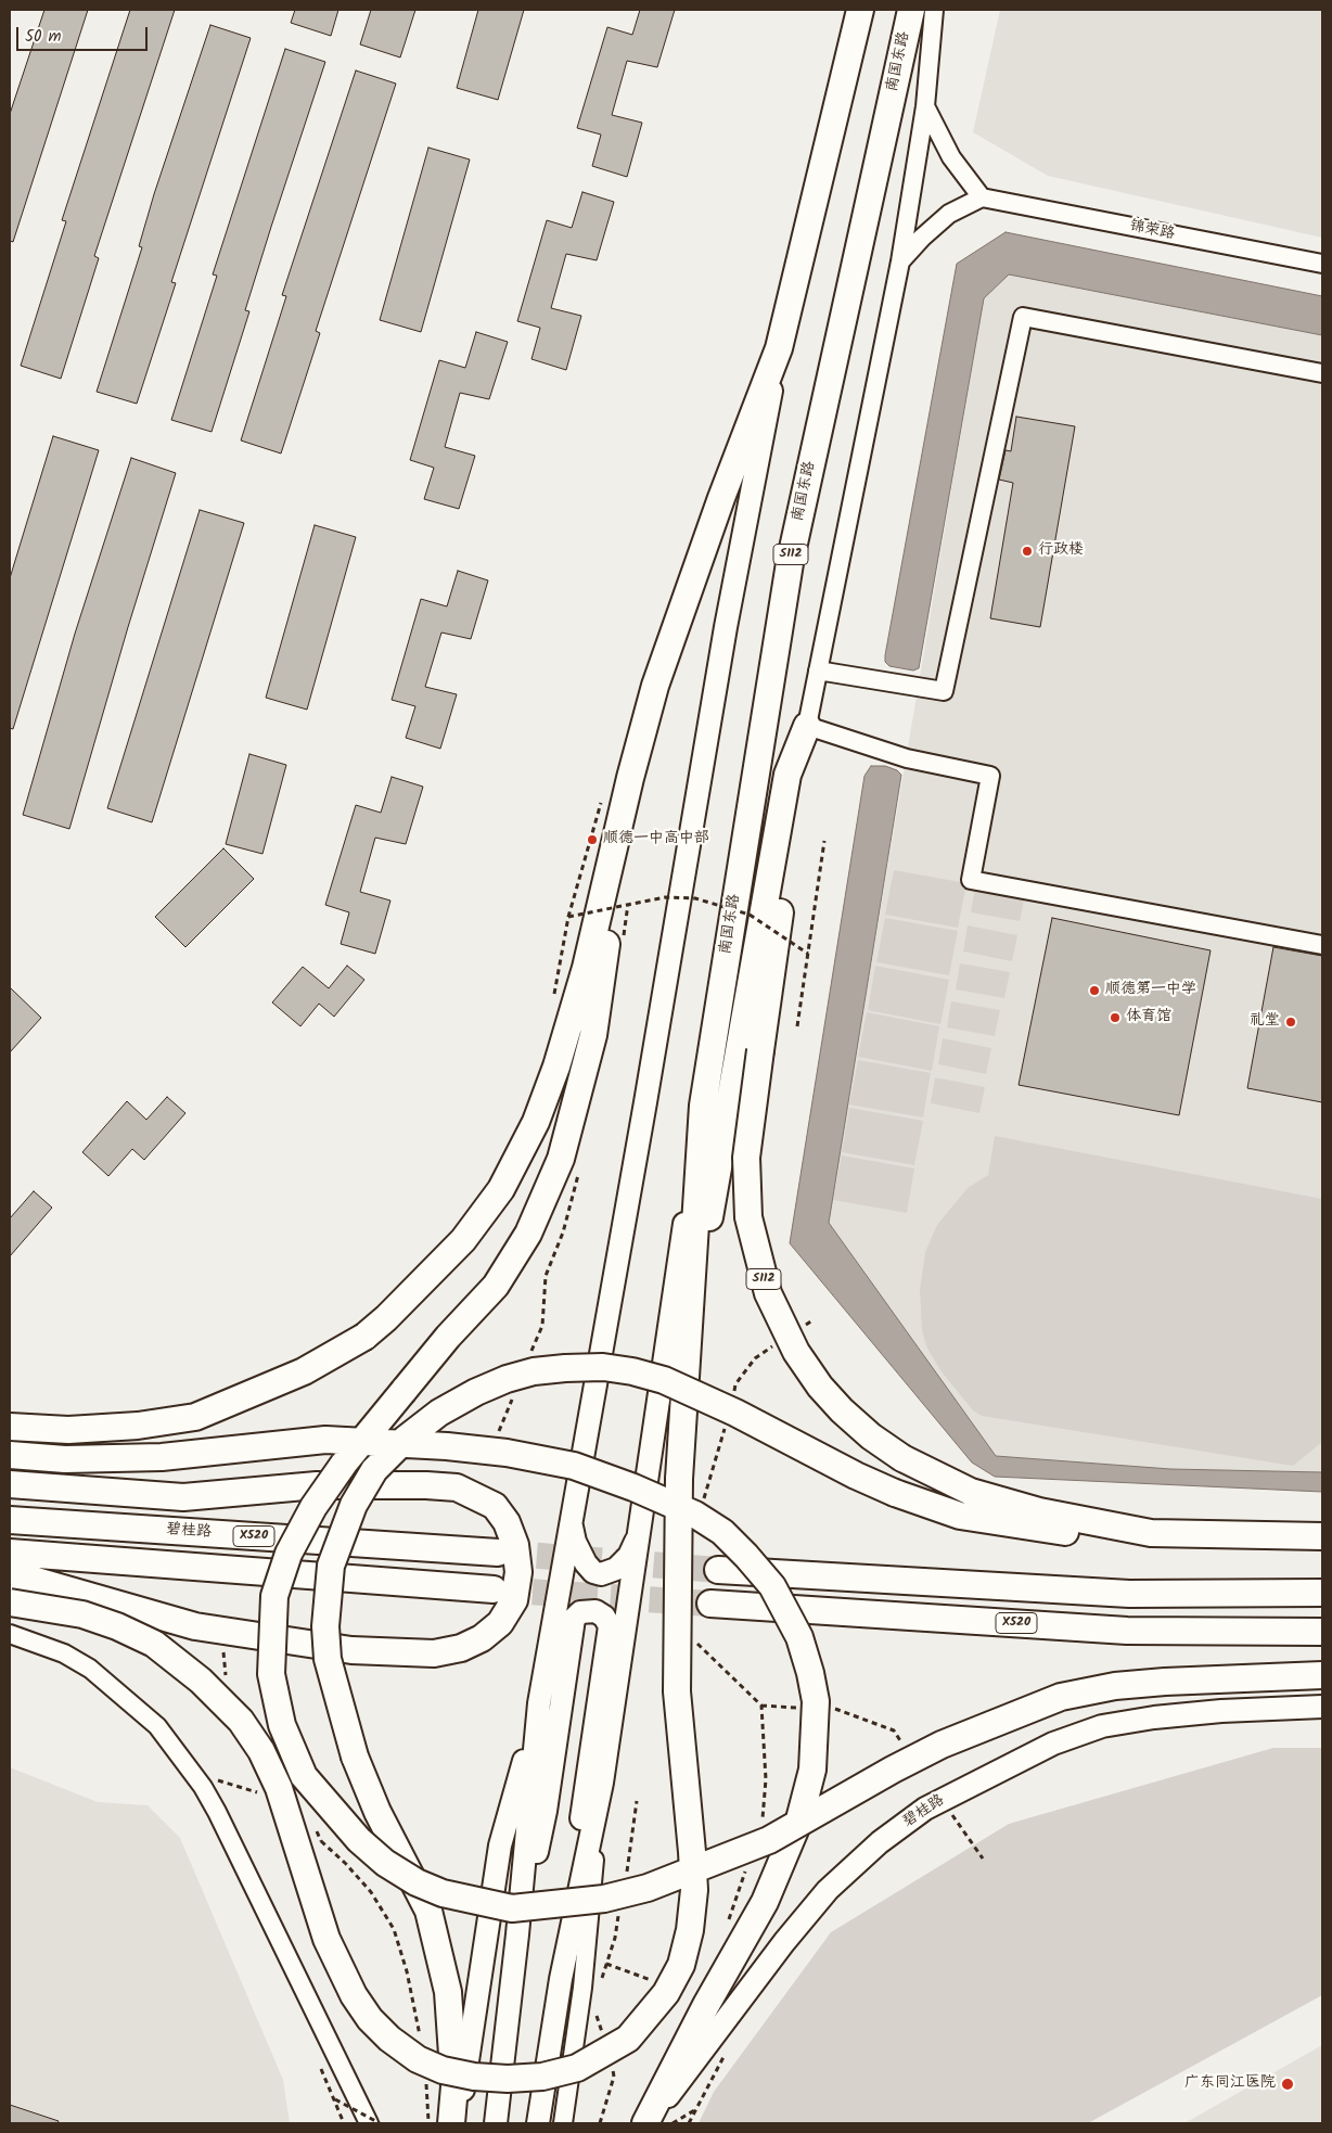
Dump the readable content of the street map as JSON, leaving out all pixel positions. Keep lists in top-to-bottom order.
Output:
{
  "streets": {
    "highway": [
      "南国东路",
      "S112",
      "碧桂路",
      "X520"
    ],
    "street": ["锦荣路"]
  },
  "crossings": [
    ["南国东路", "S112"]
  ],
  "places": [
    "行政楼",
    "顺德一中高中部",
    "顺德第一中学",
    "体育馆",
    "礼堂",
    "广东同江医院"
  ],
  "scale_bar": "50 m"
}
